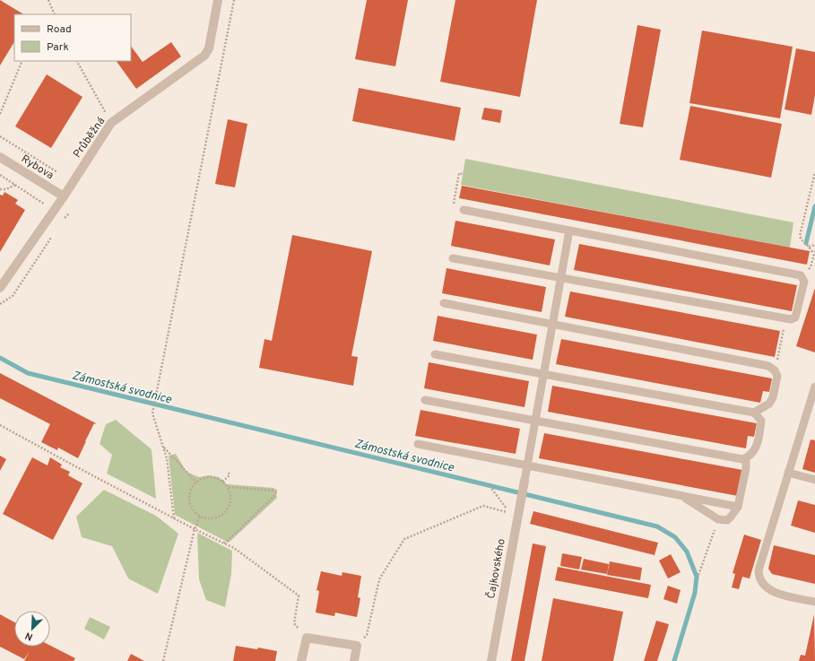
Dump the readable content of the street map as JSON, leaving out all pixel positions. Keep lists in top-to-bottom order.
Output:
{
  "streets": {
    "street": ["Průběžná", "Rybova", "Čajkovského"]
  },
  "crossings": [
    ["Průběžná", "Rybova"]
  ],
  "water": ["Zámostská svodnice"],
  "legend": ["Road", "Park"],
  "north": "bottom left"
}
